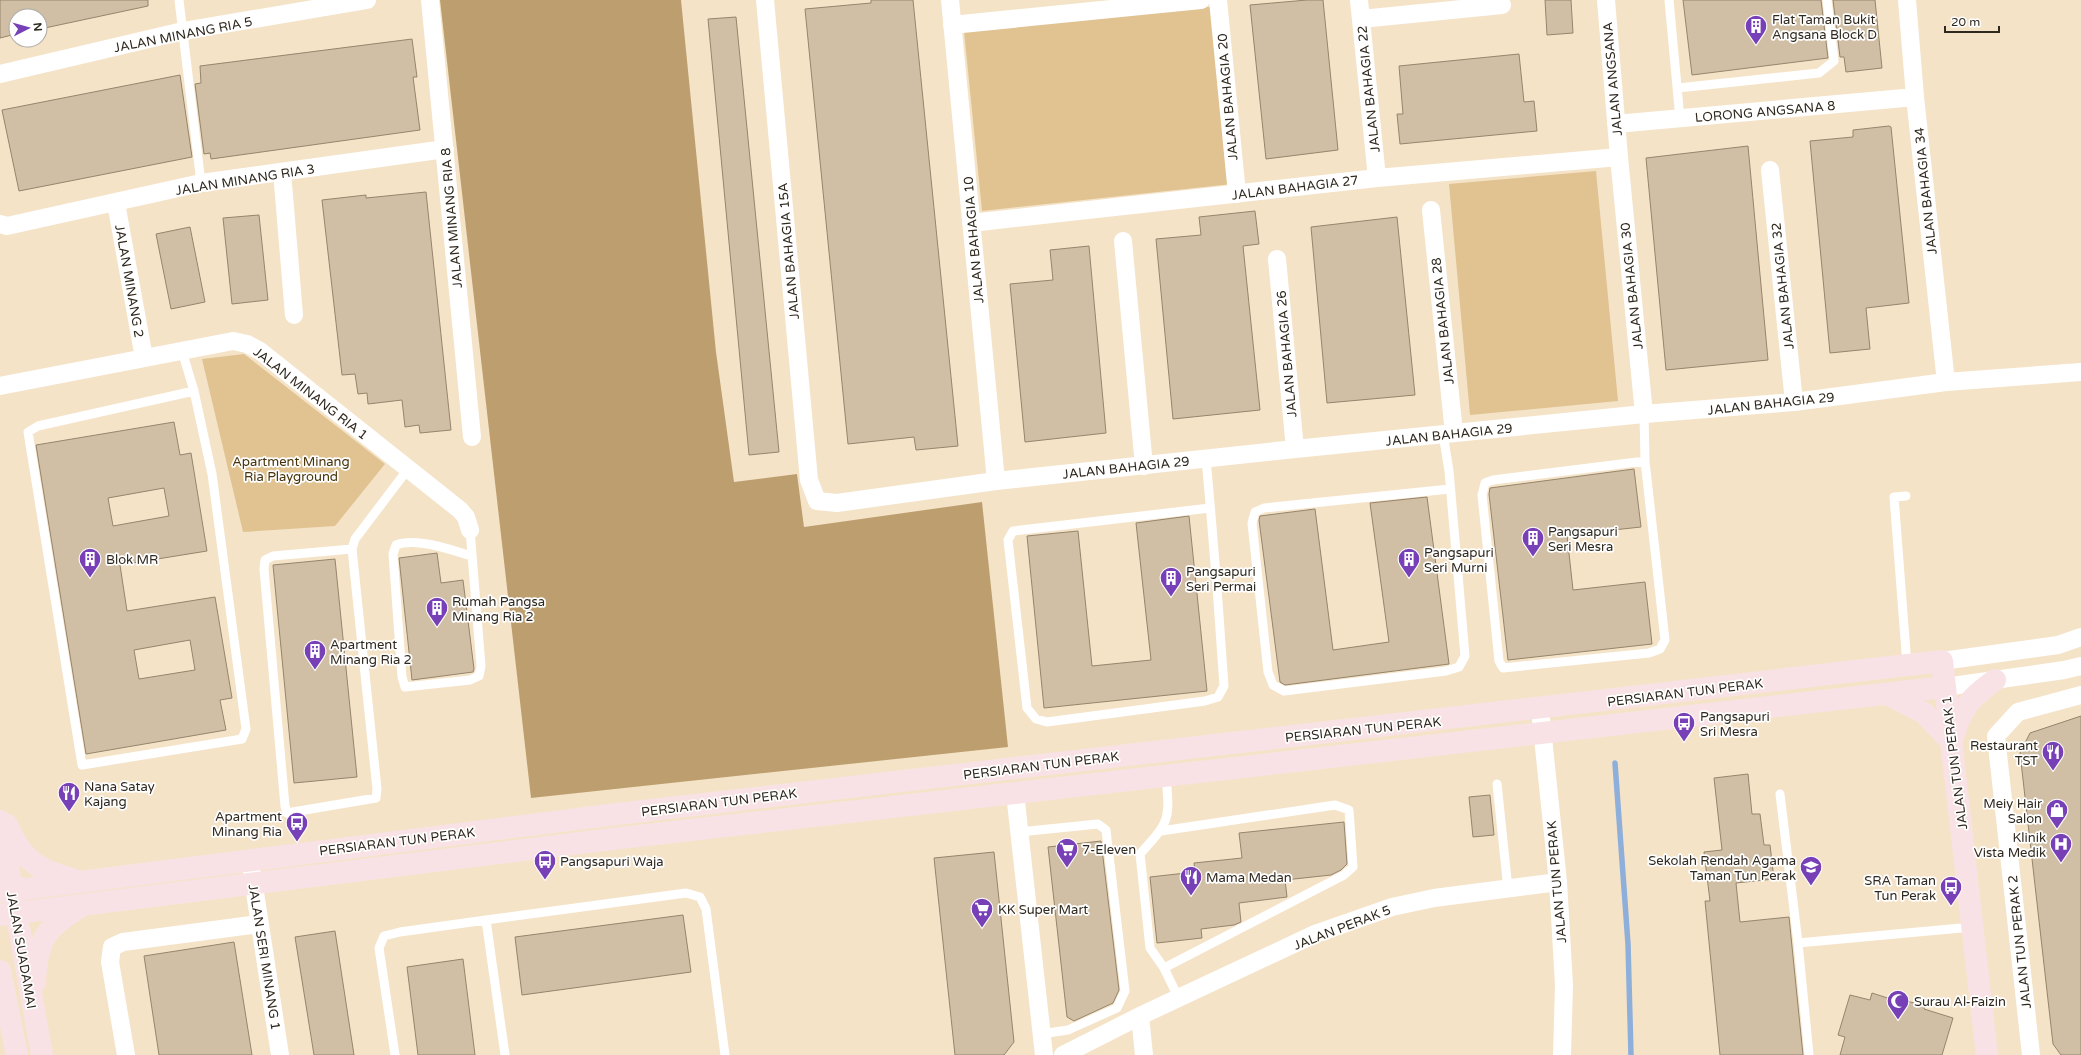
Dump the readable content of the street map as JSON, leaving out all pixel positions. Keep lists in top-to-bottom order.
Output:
{
  "streets": {
    "street": [
      "JALAN MINANG RIA 5",
      "JALAN ANGSANA",
      "JALAN BAHAGIA 22",
      "JALAN BAHAGIA 20",
      "LORONG ANGSANA 8",
      "JALAN MINANG RIA 3",
      "JALAN BAHAGIA 27",
      "JALAN BAHAGIA 34",
      "JALAN MINANG RIA 8",
      "JALAN BAHAGIA 10",
      "JALAN BAHAGIA 15A",
      "JALAN MINANG 2",
      "JALAN BAHAGIA 30",
      "JALAN BAHAGIA 32",
      "JALAN BAHAGIA 28",
      "JALAN BAHAGIA 26",
      "JALAN MINANG RIA 1",
      "JALAN BAHAGIA 29",
      "PERSIARAN TUN PERAK",
      "JALAN TUN PERAK 1",
      "JALAN TUN PERAK",
      "JALAN PERAK 5",
      "JALAN TUN PERAK 2",
      "JALAN SUADAMAI",
      "JALAN SERI MINANG 1"
    ]
  },
  "crossings": [
    ["JALAN ANGSANA", "LORONG ANGSANA 8"],
    ["JALAN ANGSANA", "JALAN BAHAGIA 27"],
    ["JALAN ANGSANA", "JALAN BAHAGIA 30"],
    ["JALAN BAHAGIA 22", "JALAN BAHAGIA 27"],
    ["JALAN BAHAGIA 20", "JALAN BAHAGIA 27"],
    ["LORONG ANGSANA 8", "JALAN BAHAGIA 34"],
    ["JALAN MINANG RIA 3", "JALAN MINANG RIA 8"],
    ["JALAN MINANG RIA 3", "JALAN MINANG 2"],
    ["JALAN BAHAGIA 27", "JALAN BAHAGIA 10"],
    ["JALAN BAHAGIA 27", "JALAN BAHAGIA 30"],
    ["JALAN BAHAGIA 34", "JALAN BAHAGIA 29"],
    ["JALAN BAHAGIA 10", "JALAN BAHAGIA 29"],
    ["JALAN BAHAGIA 15A", "JALAN BAHAGIA 29"],
    ["JALAN MINANG 2", "JALAN MINANG RIA 1"],
    ["JALAN BAHAGIA 30", "JALAN BAHAGIA 29"],
    ["JALAN BAHAGIA 32", "JALAN BAHAGIA 29"],
    ["JALAN BAHAGIA 28", "JALAN BAHAGIA 29"],
    ["JALAN BAHAGIA 26", "JALAN BAHAGIA 29"],
    ["PERSIARAN TUN PERAK", "JALAN TUN PERAK 1"],
    ["PERSIARAN TUN PERAK", "JALAN TUN PERAK"],
    ["PERSIARAN TUN PERAK", "JALAN SUADAMAI"],
    ["PERSIARAN TUN PERAK", "JALAN SERI MINANG 1"],
    ["JALAN TUN PERAK", "JALAN PERAK 5"]
  ],
  "parks": ["Apartment Minang Ria Playground"],
  "places": {
    "building": [
      "Flat Taman Bukit Angsana Block D",
      "Pangsapuri Seri Mesra",
      "Blok MR",
      "Pangsapuri Seri Murni",
      "Pangsapuri Seri Permai",
      "Rumah Pangsa Minang Ria 2",
      "Apartment Minang Ria 2"
    ],
    "bus stop": [
      "Pangsapuri Sri Mesra",
      "Apartment Minang Ria",
      "Pangsapuri Waja",
      "SRA Taman Tun Perak"
    ],
    "restaurant": ["Restaurant TST", "Nana Satay Kajang", "Mama Medan"],
    "shop": ["Meiy Hair Salon"],
    "hospital": ["Klinik Vista Medik"],
    "supermarket": ["7-Eleven", "KK Super Mart"],
    "school or university": ["Sekolah Rendah Agama Taman Tun Perak"],
    "mosque": ["Surau Al-Faizin"]
  },
  "scale_bar": "20 m",
  "north": "right"
}
